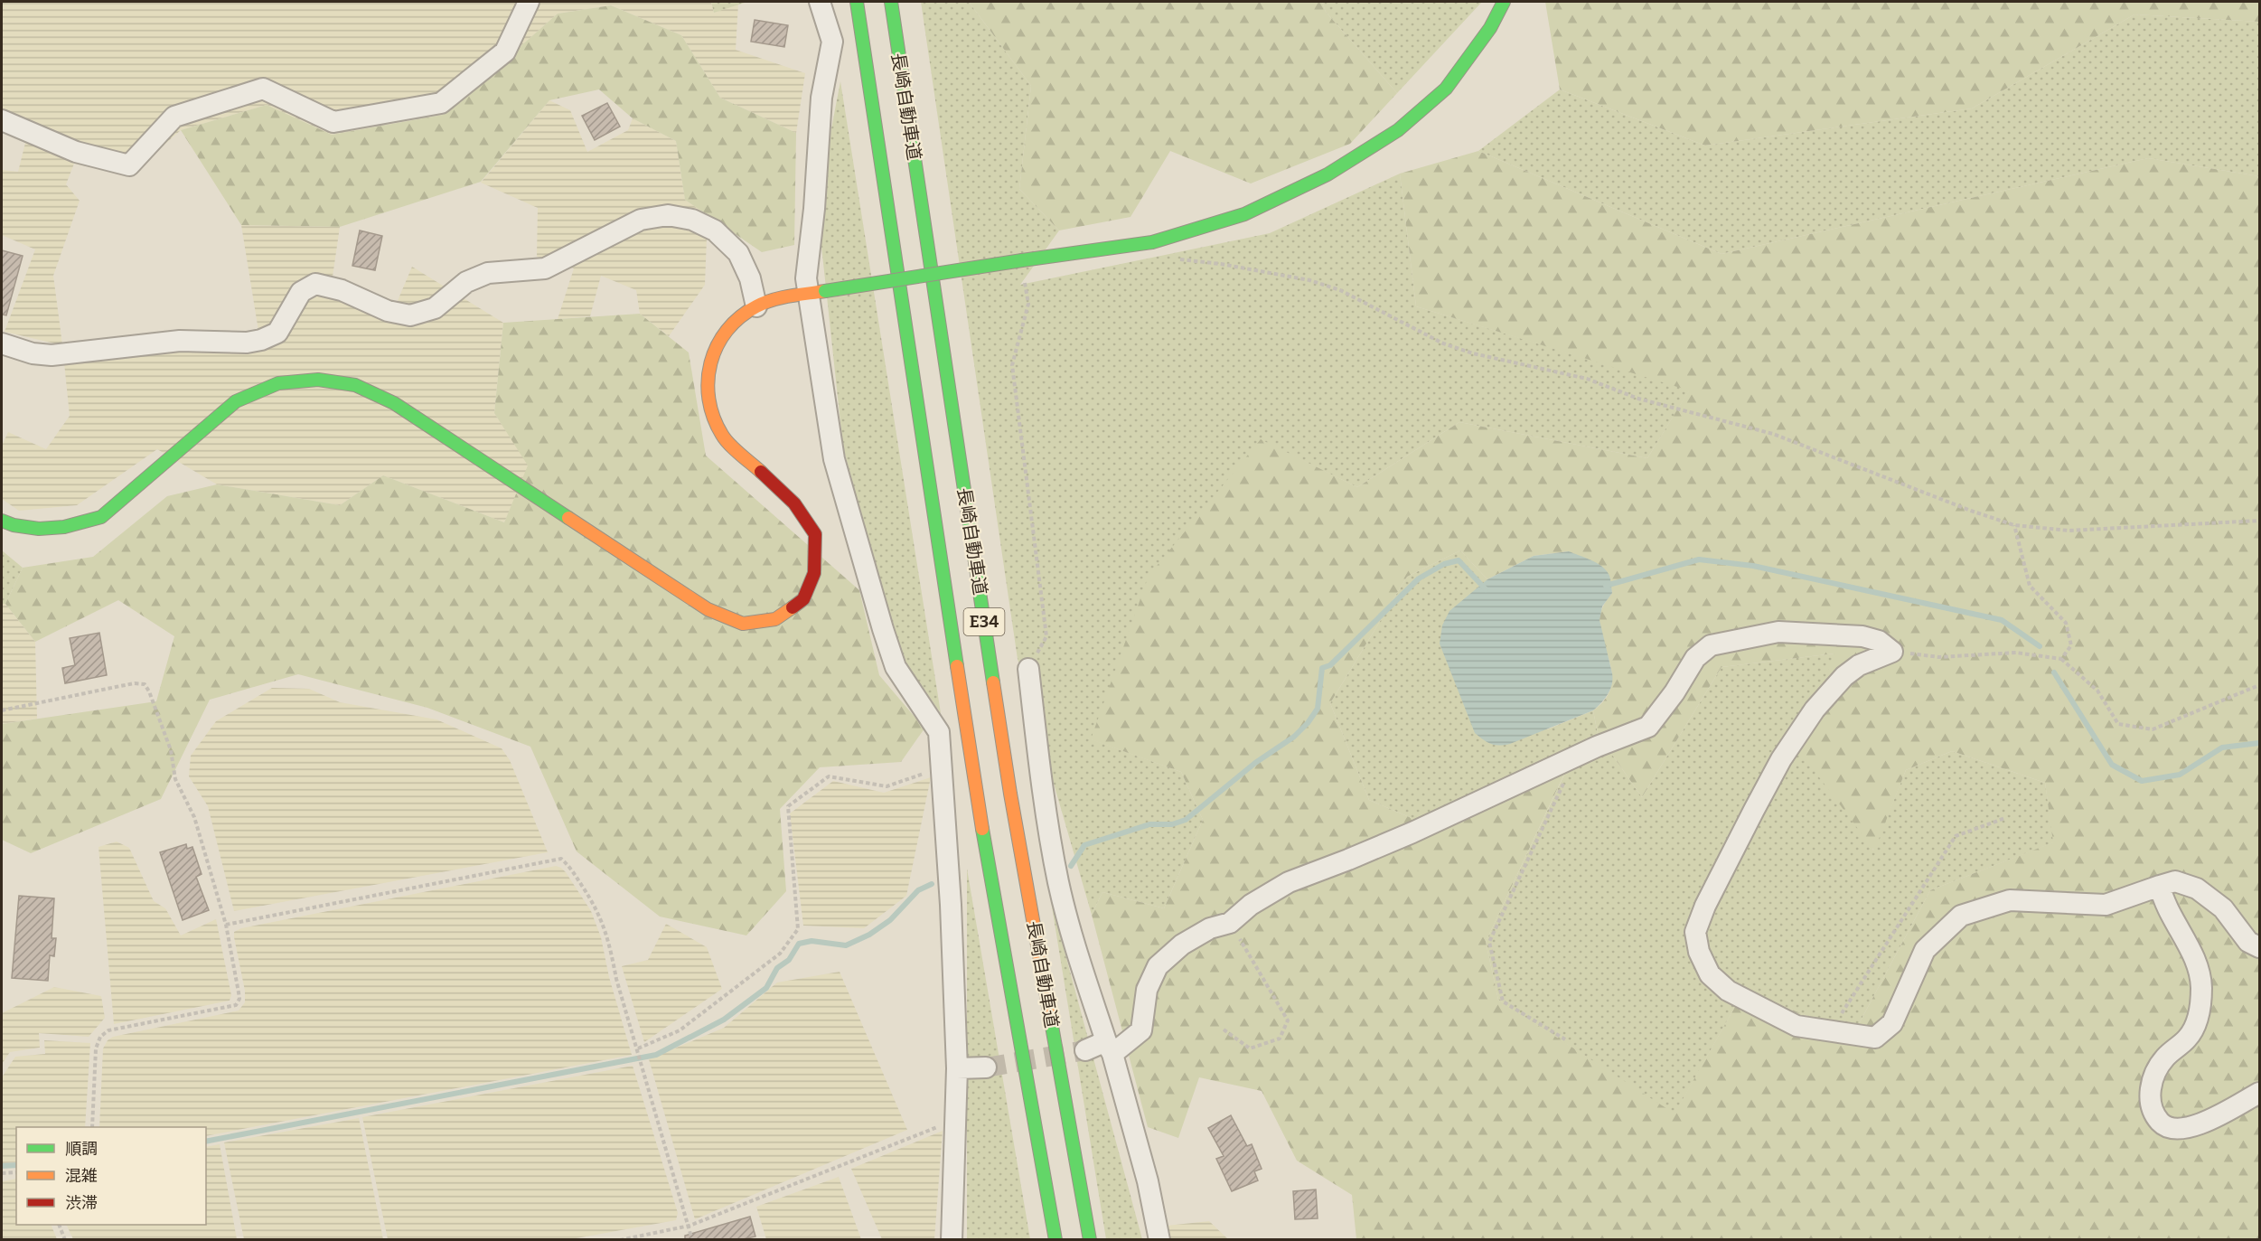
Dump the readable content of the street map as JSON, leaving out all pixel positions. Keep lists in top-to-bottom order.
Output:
{
  "streets": {
    "main road": ["長崎自動車道", "E34"]
  },
  "legend": ["順調", "混雑", "渋滞"]
}
